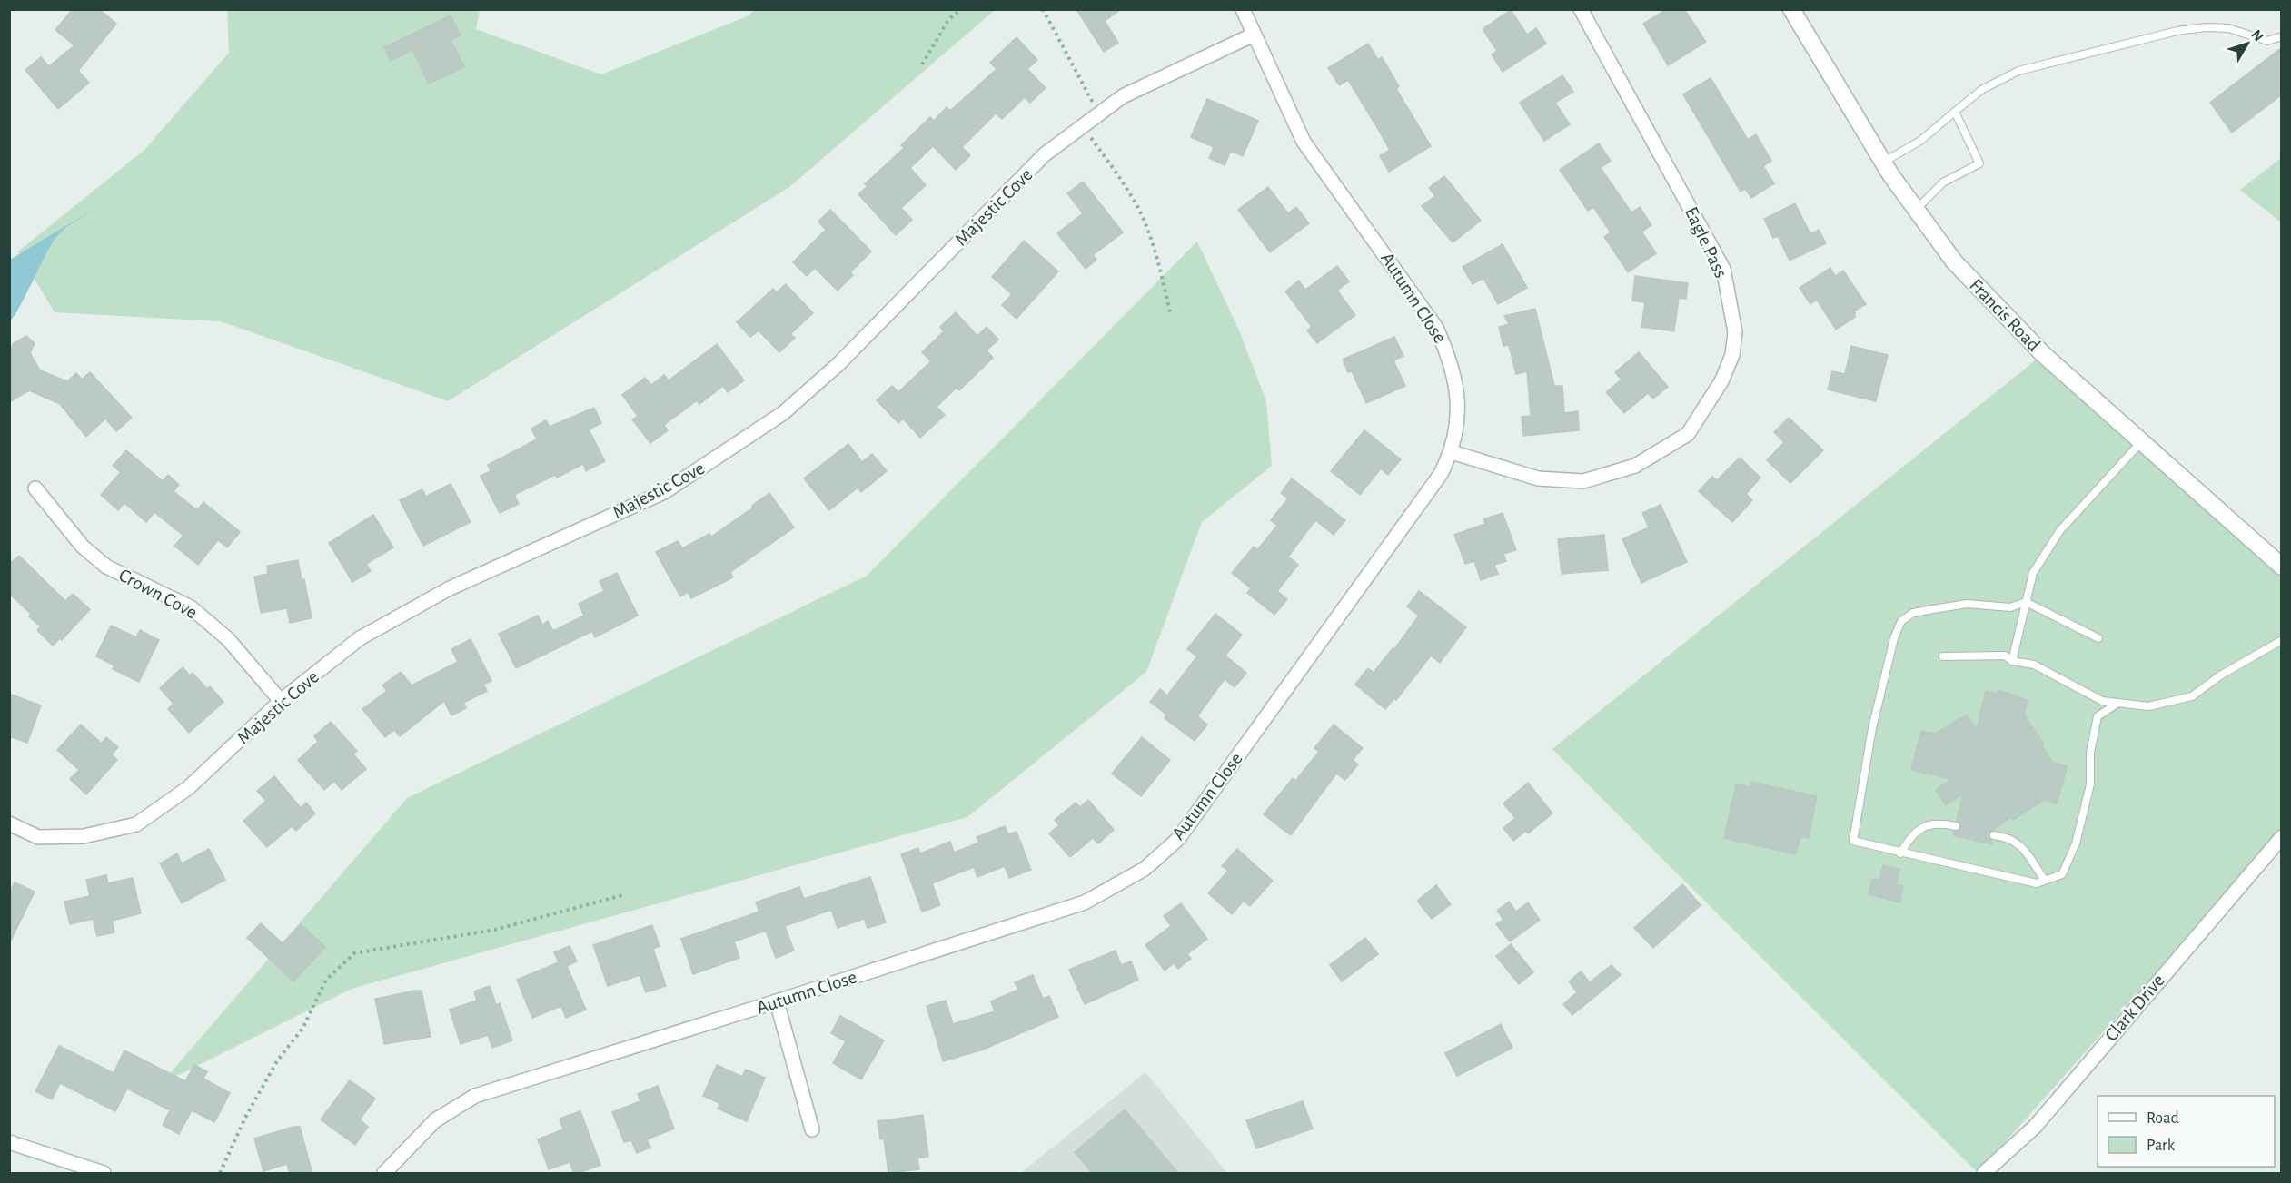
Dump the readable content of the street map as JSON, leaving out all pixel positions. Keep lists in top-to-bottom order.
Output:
{
  "streets": {
    "street": [
      "Majestic Cove",
      "Eagle Pass",
      "Autumn Close",
      "Francis Road",
      "Crown Cove",
      "Clark Drive"
    ]
  },
  "crossings": [
    ["Majestic Cove", "Autumn Close"],
    ["Majestic Cove", "Crown Cove"],
    ["Eagle Pass", "Autumn Close"]
  ],
  "legend": ["Road", "Park"],
  "north": "top right"
}
